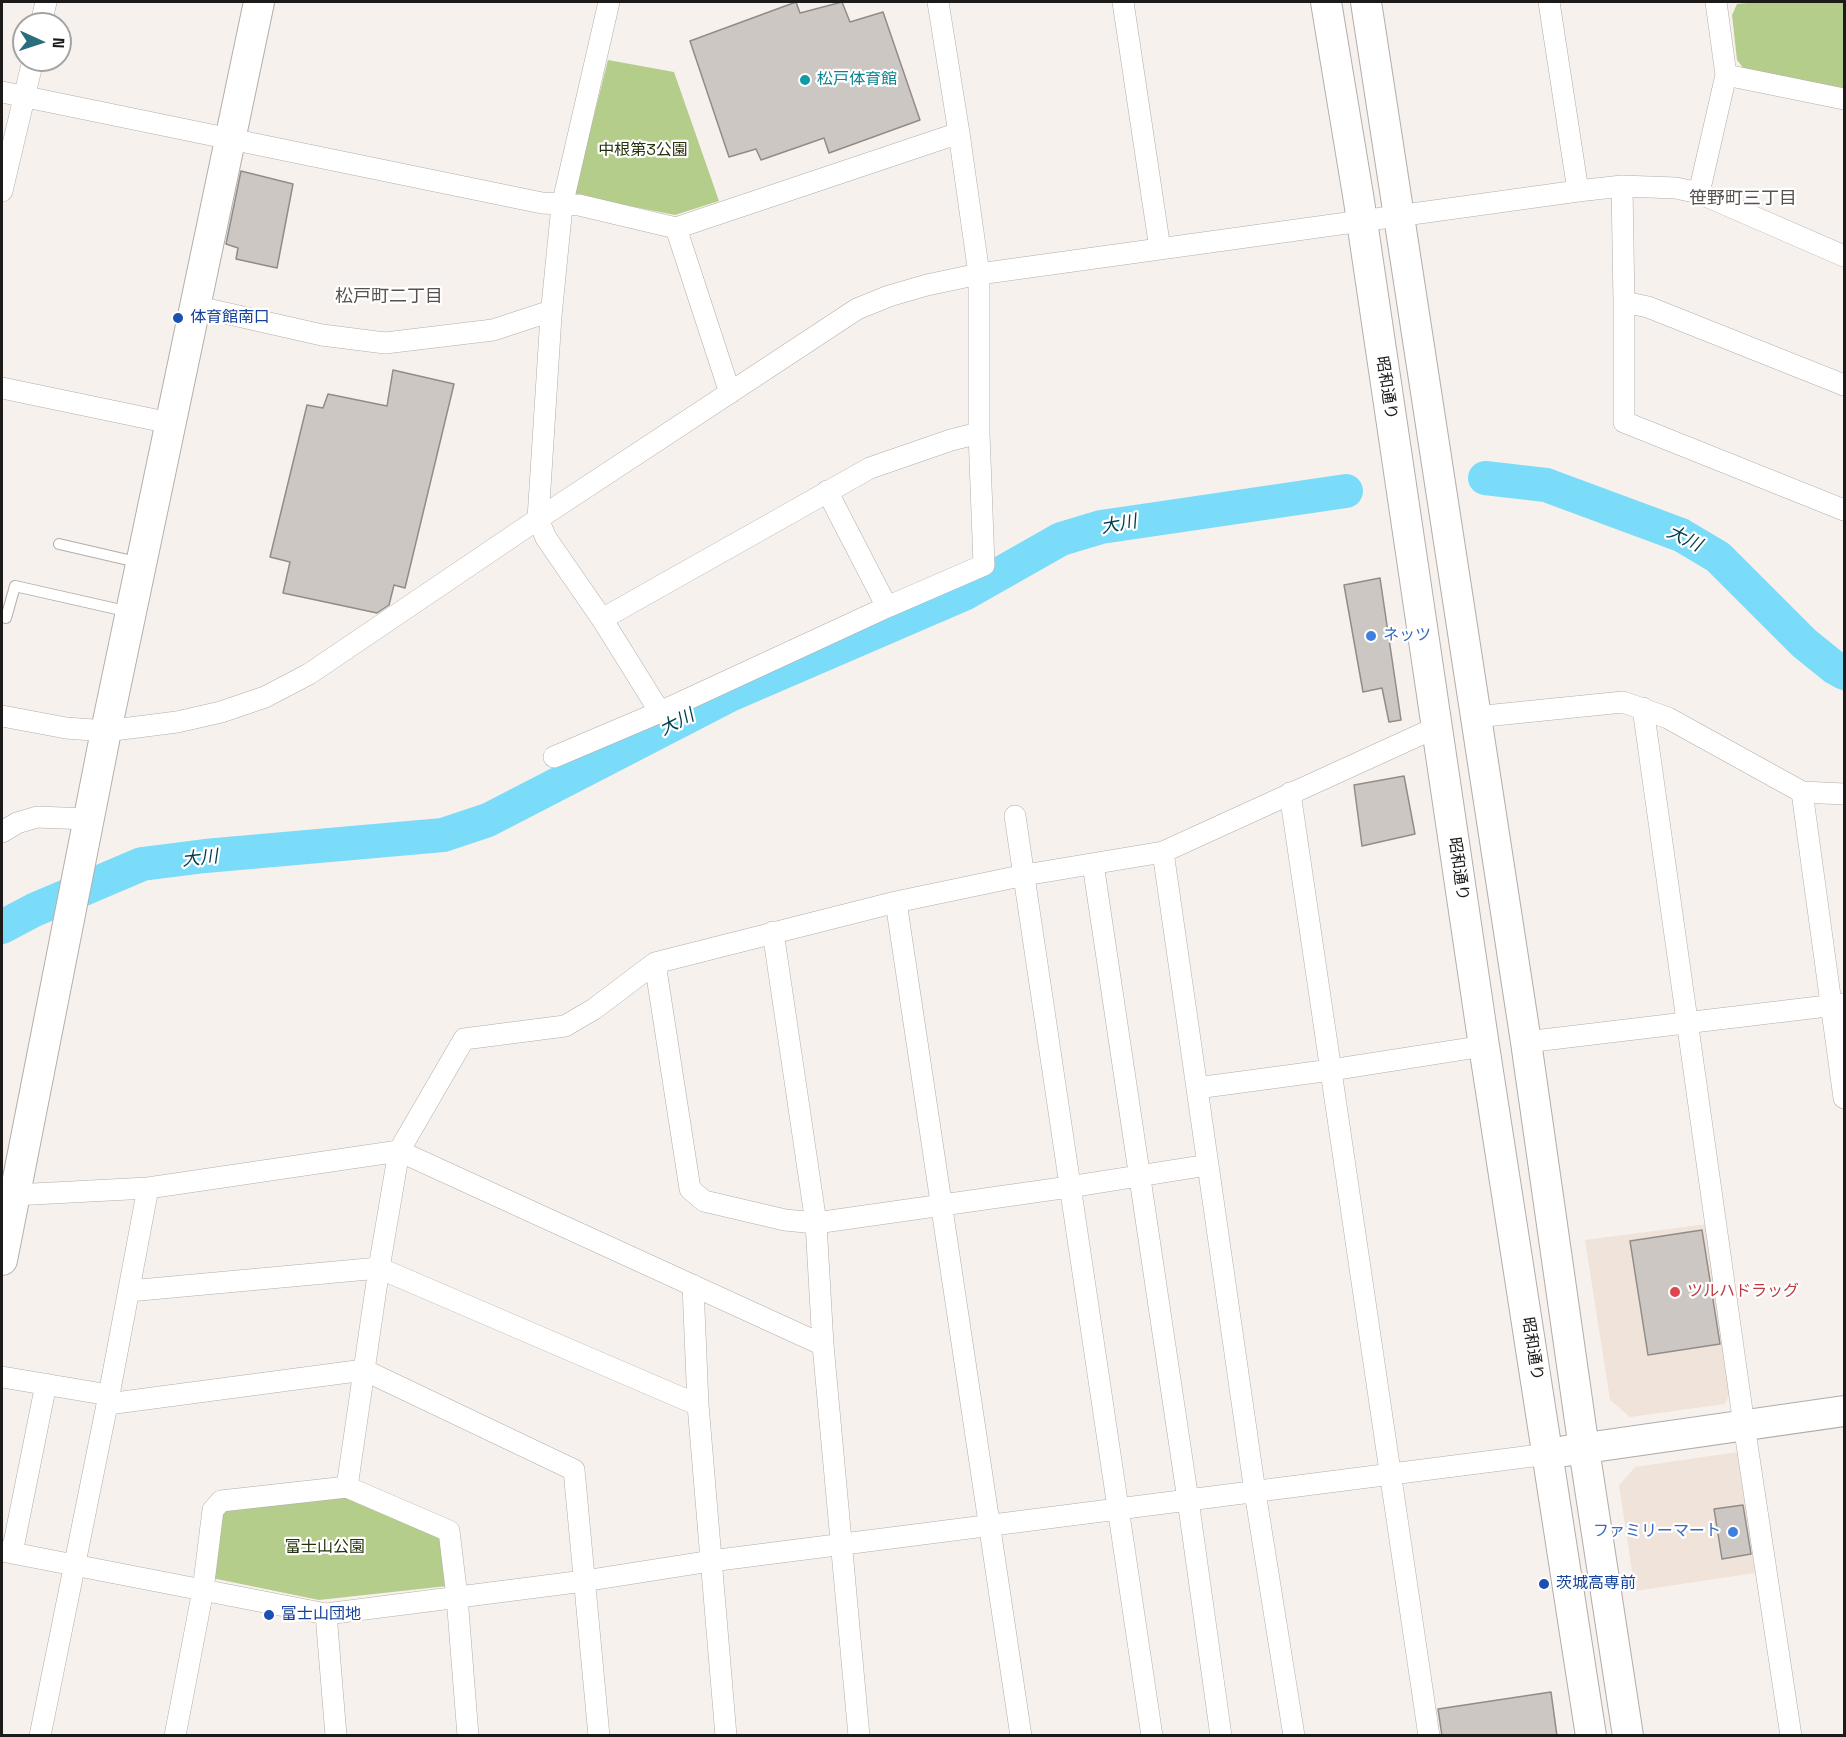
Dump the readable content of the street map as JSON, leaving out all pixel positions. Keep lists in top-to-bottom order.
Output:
{
  "streets": {
    "street": ["昭和通り"]
  },
  "districts": ["笹野町三丁目", "松戸町二丁目"],
  "water": ["大川"],
  "parks": ["中根第3公園", "富士山公園"],
  "places": [
    "松戸体育館",
    "体育館南口",
    "ネッツ",
    "ツルハドラッグ",
    "ファミリーマート",
    "茨城高専前",
    "富士山団地"
  ],
  "north": "right"
}
